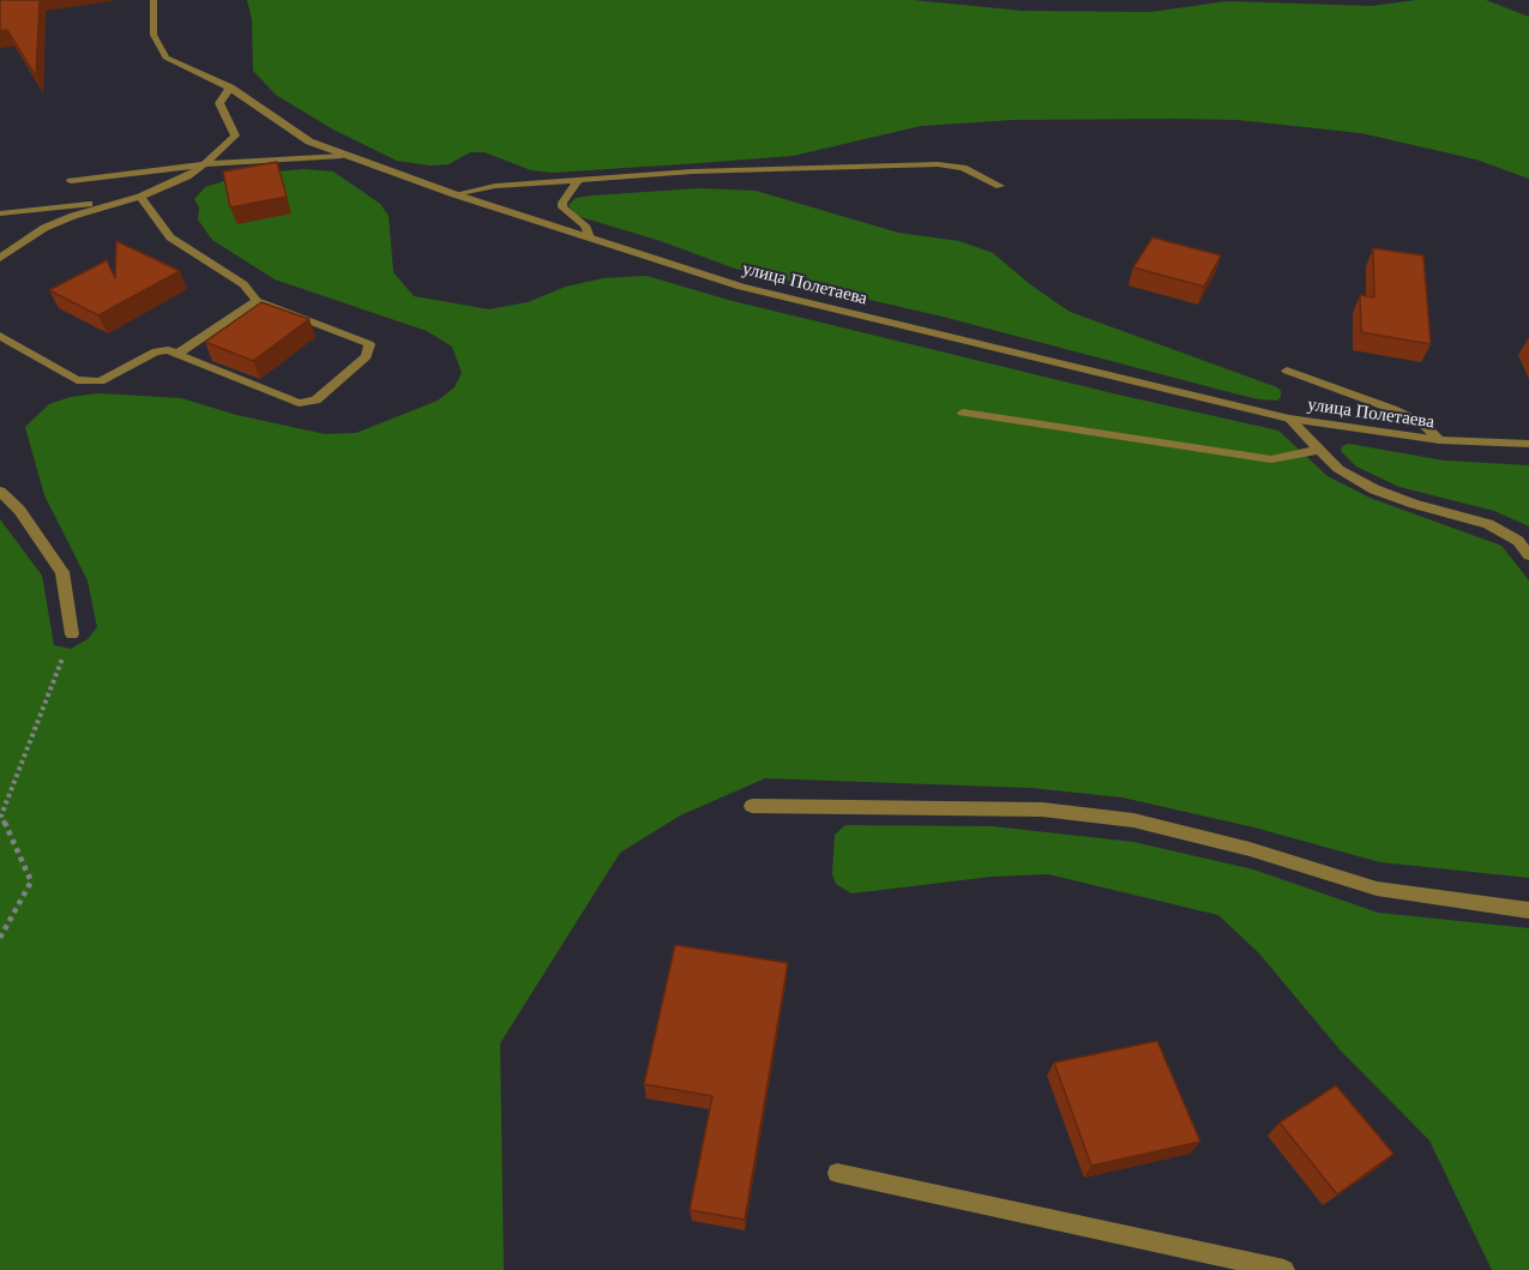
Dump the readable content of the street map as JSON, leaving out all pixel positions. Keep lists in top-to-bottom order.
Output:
{
  "streets": {
    "street": ["улица Полетаева"]
  }
}
